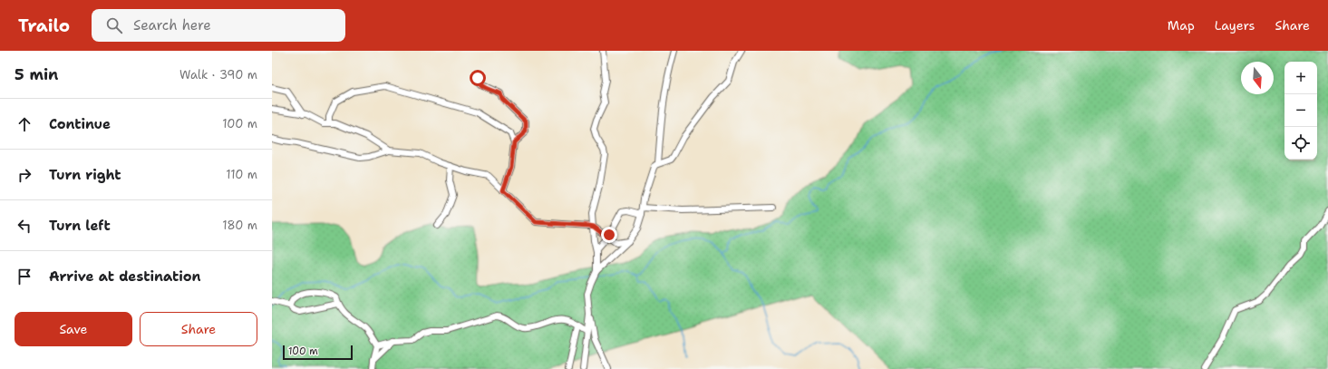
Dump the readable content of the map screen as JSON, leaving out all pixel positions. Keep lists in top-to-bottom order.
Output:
{
  "scale_bar": "100 m",
  "north": "bottom",
  "page": {
    "header": "Trailo",
    "search": "Search here",
    "nav": ["Map", "Layers", "Share"],
    "heading": ["5 min", "Walk · 390 m"],
    "map_buttons": ["+", "−"],
    "list": [
      ["Continue", "100 m"],
      ["Turn right", "110 m"],
      ["Turn left", "180 m"],
      "Arrive at destination"
    ],
    "buttons": ["Save", "Share"],
    "scale": "100 m"
  }
}
